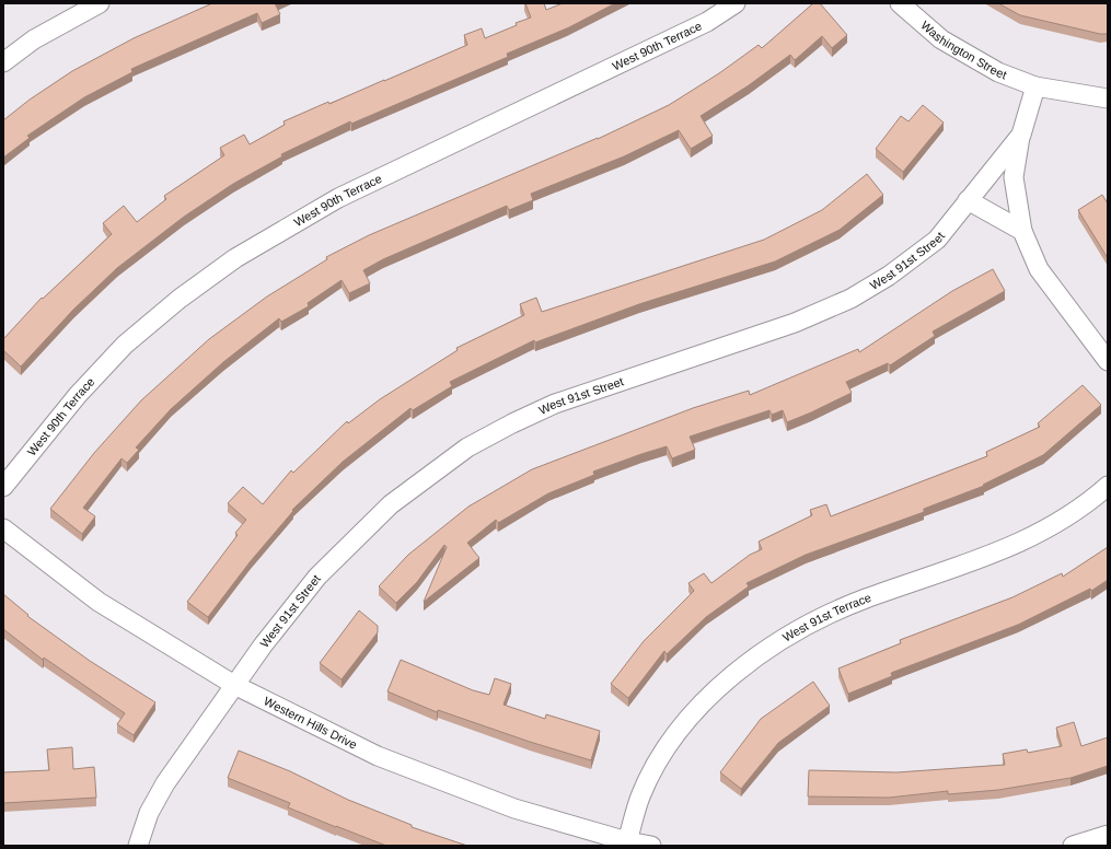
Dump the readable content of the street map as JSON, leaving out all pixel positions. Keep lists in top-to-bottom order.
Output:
{
  "streets": {
    "street": [
      "West 90th Terrace",
      "Washington Street",
      "West 91st Street",
      "West 91st Terrace",
      "Western Hills Drive"
    ]
  },
  "crossings": [
    ["Washington Street", "West 91st Street"],
    ["West 91st Street", "Western Hills Drive"],
    ["West 91st Terrace", "Western Hills Drive"]
  ]
}
